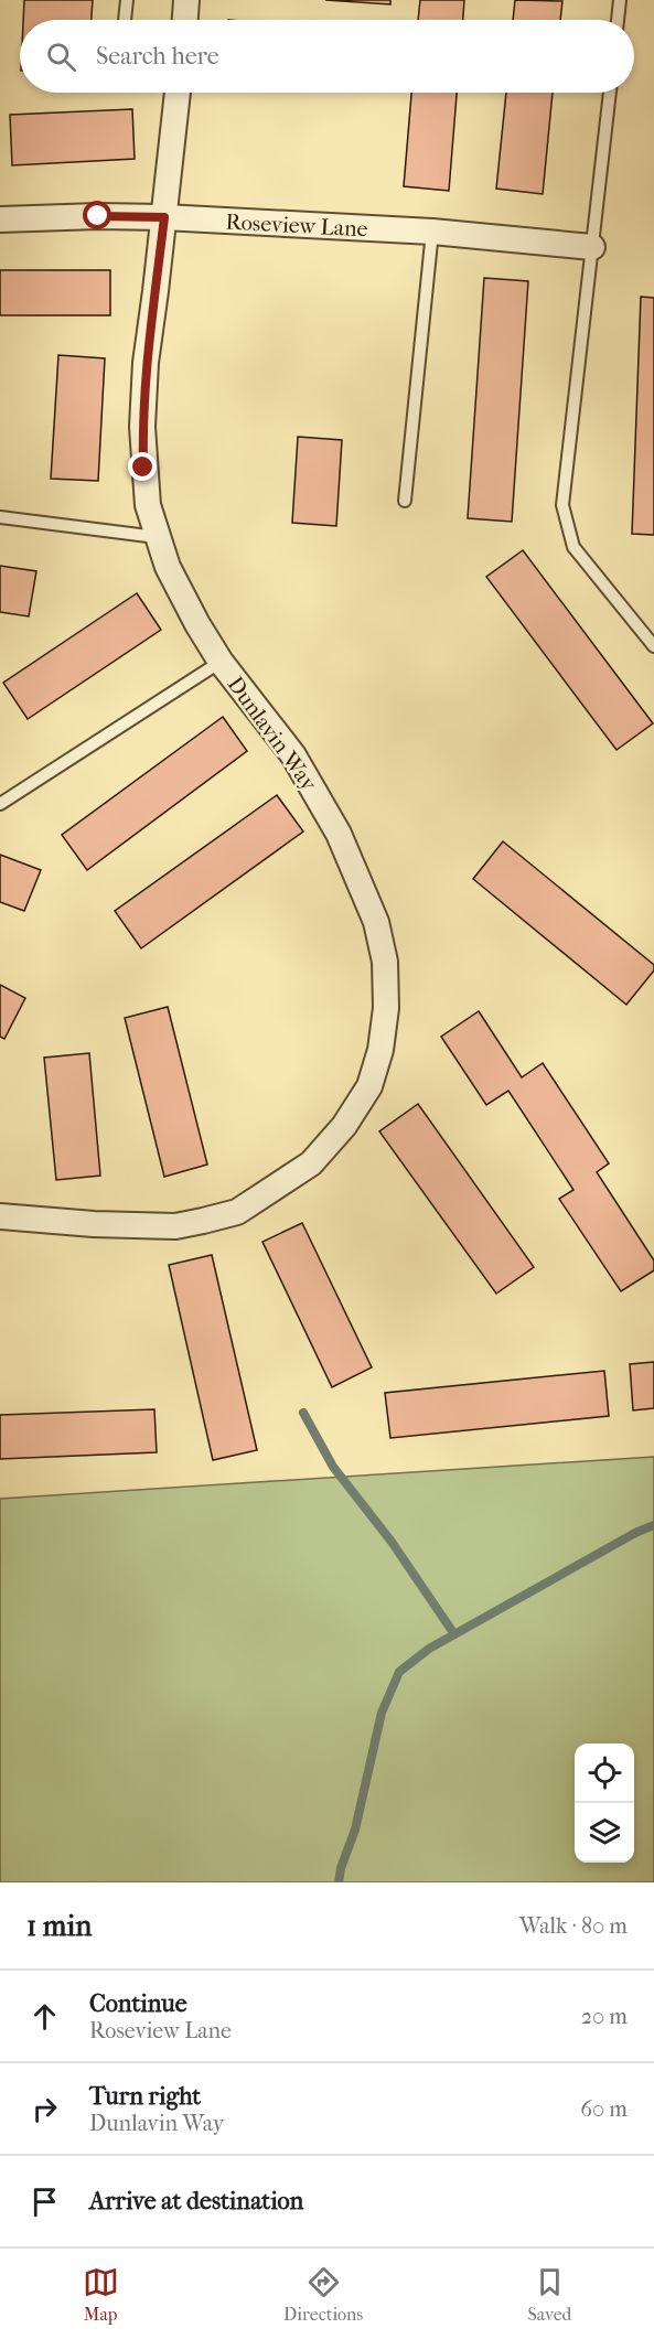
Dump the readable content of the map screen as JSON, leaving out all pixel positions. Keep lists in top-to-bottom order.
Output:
{
  "streets": {
    "street": ["Roseview Lane", "Dunlavin Way"]
  },
  "crossings": [
    ["Roseview Lane", "Dunlavin Way"]
  ],
  "page": {
    "search": "Search here",
    "heading": ["1 min", "Walk · 80 m"],
    "list": [
      ["Continue", "Roseview Lane", "20 m"],
      ["Turn right", "Dunlavin Way", "60 m"],
      "Arrive at destination"
    ],
    "nav": ["Map", "Directions", "Saved"]
  }
}
